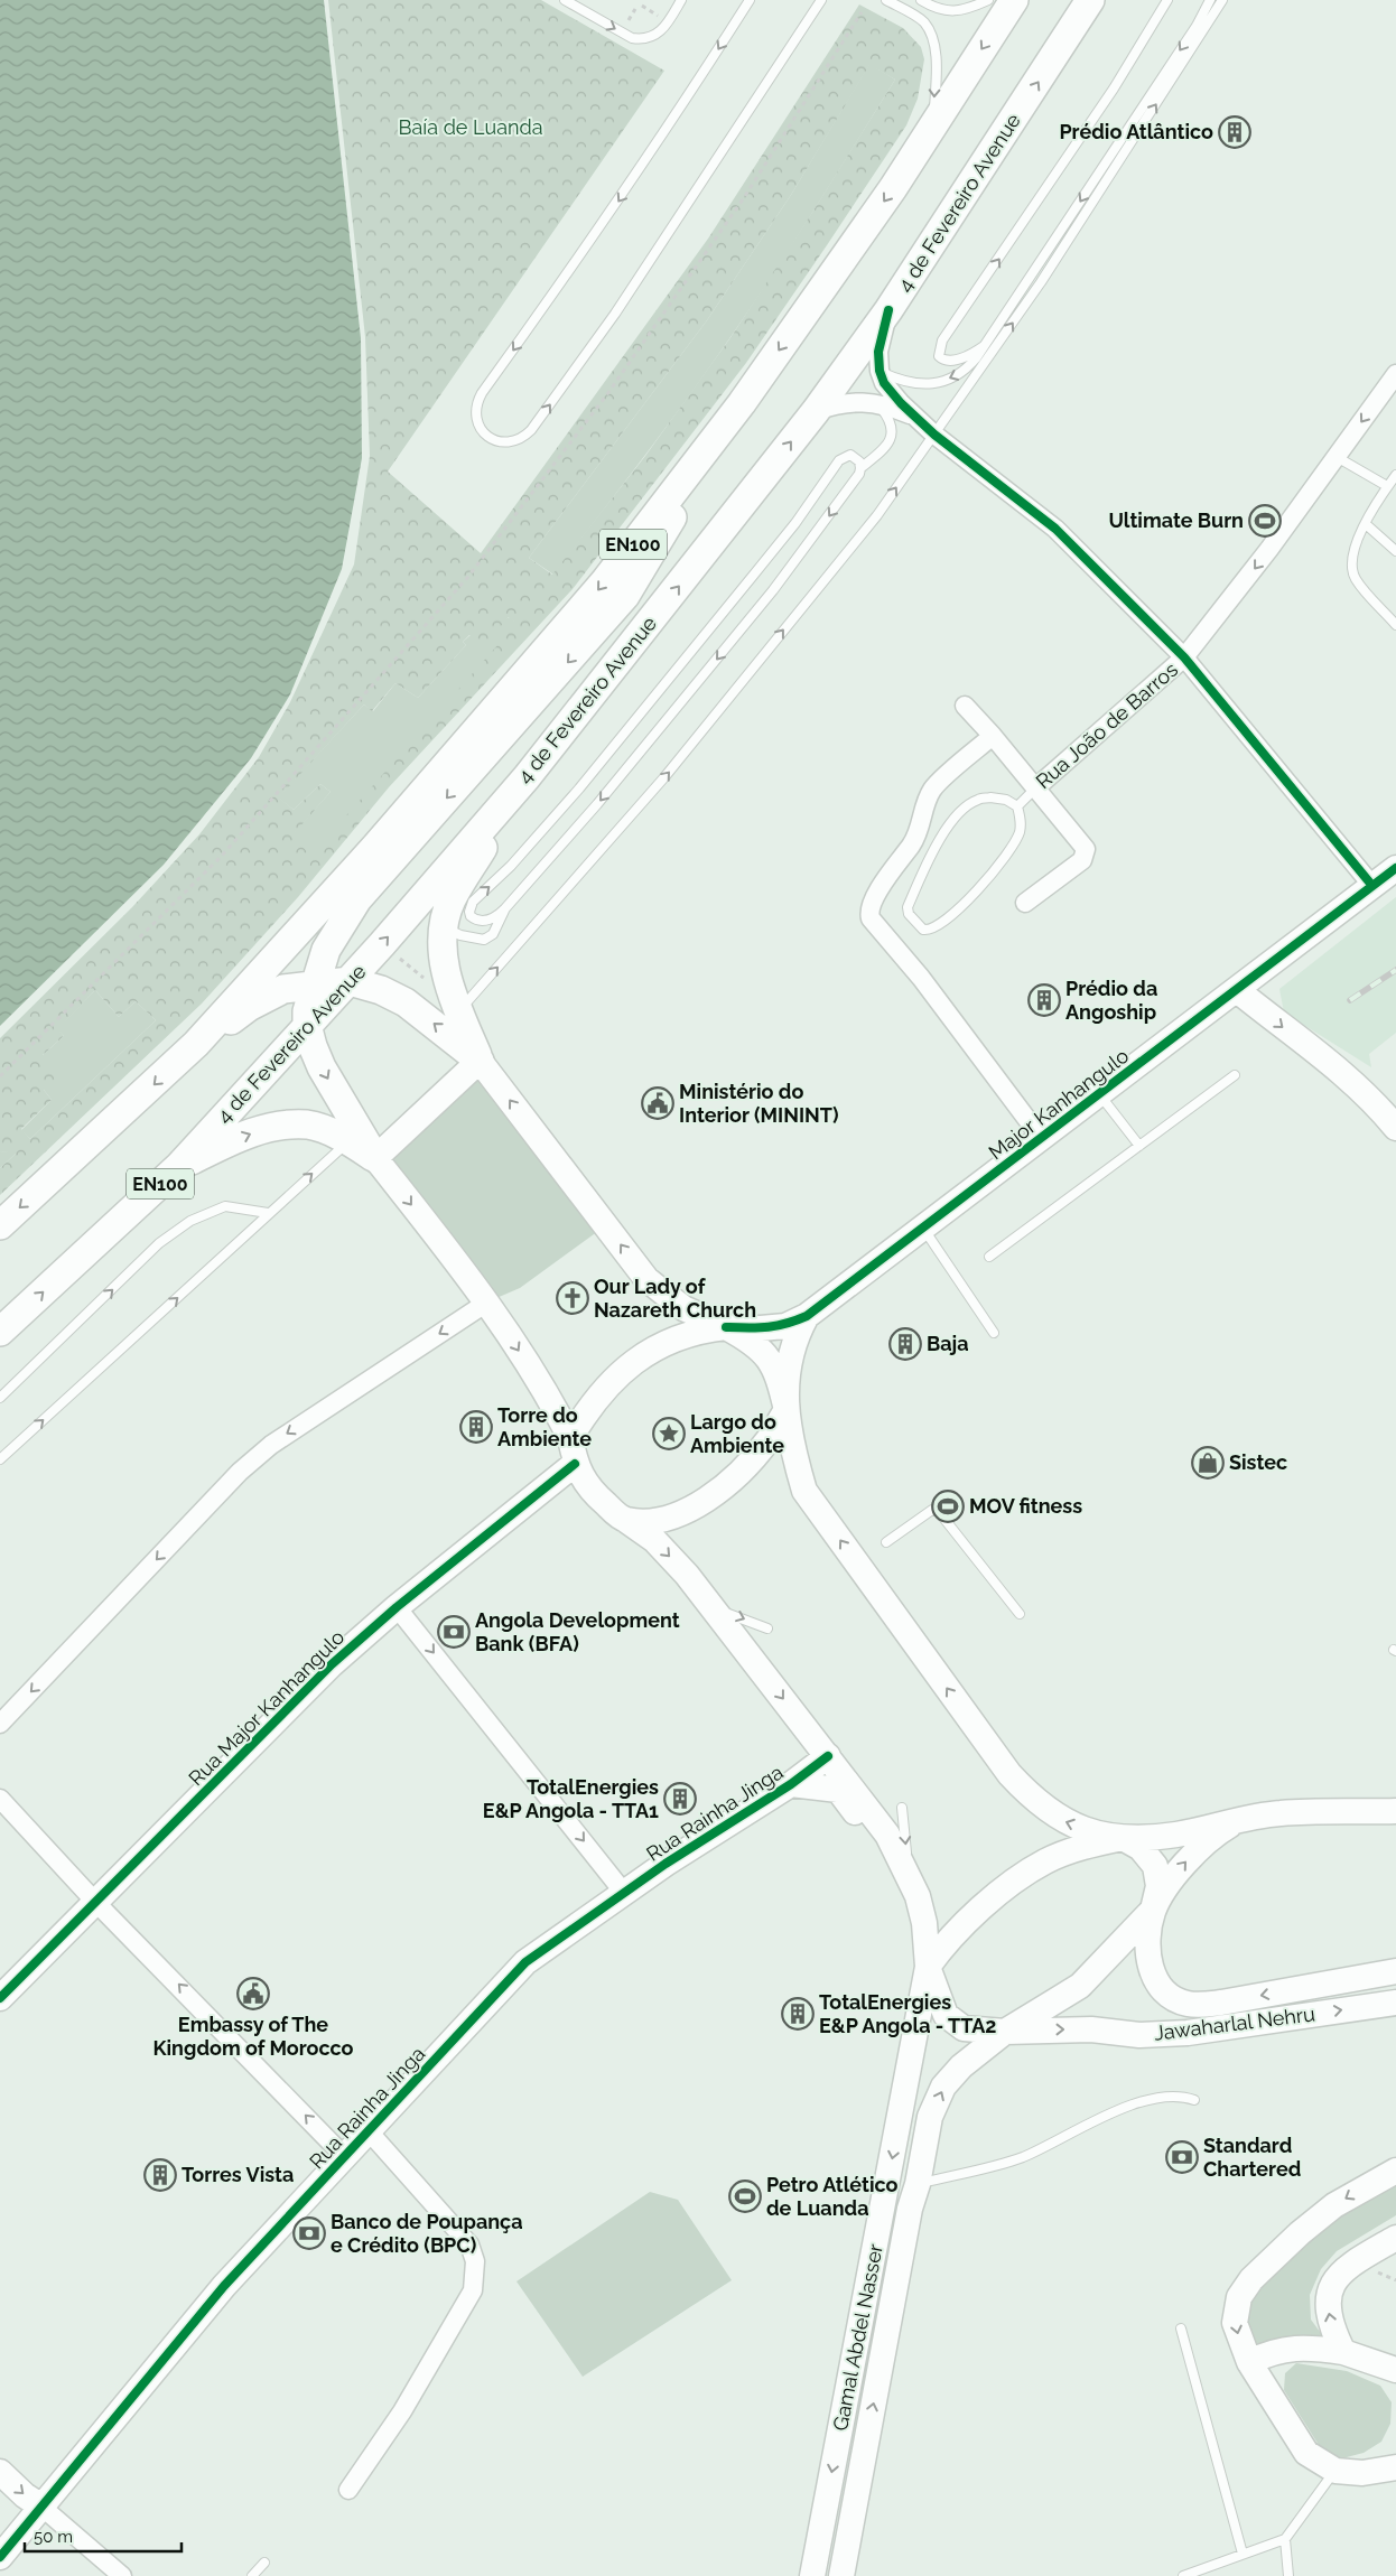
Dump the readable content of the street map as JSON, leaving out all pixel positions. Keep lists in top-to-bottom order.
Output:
{
  "streets": {
    "main road": [
      "4 de Fevereiro Avenue",
      "EN100",
      "Major Kanhangulo",
      "Rua Major Kanhangulo",
      "Rua Rainha Jinga",
      "Jawaharlal Nehru",
      "Gamal Abdel Nasser"
    ],
    "street": ["Rua João de Barros"]
  },
  "crossings": [
    ["4 de Fevereiro Avenue", "EN100"],
    ["Major Kanhangulo", "Rua Major Kanhangulo"],
    ["Jawaharlal Nehru", "Gamal Abdel Nasser"]
  ],
  "one_way": ["Rua João de Barros"],
  "parks": ["Baía de Luanda"],
  "places": {
    "building": [
      "Prédio Atlântico",
      "Prédio da Angoship",
      "Baja",
      "Torre do Ambiente",
      "TotalEnergies E&P Angola - TTA1",
      "TotalEnergies E&P Angola - TTA2",
      "Torres Vista"
    ],
    "sports": ["Ultimate Burn", "MOV fitness", "Petro Atlético de Luanda"],
    "public building": ["Ministério do Interior (MININT)", "Embassy of The Kingdom of Morocco"],
    "church": ["Our Lady of Nazareth Church"],
    "place": ["Largo do Ambiente"],
    "shop": ["Sistec"],
    "bank": ["Angola Development Bank (BFA)", "Standard Chartered", "Banco de Poupança e Crédito (BPC)"]
  },
  "scale_bar": "50 m"
}
